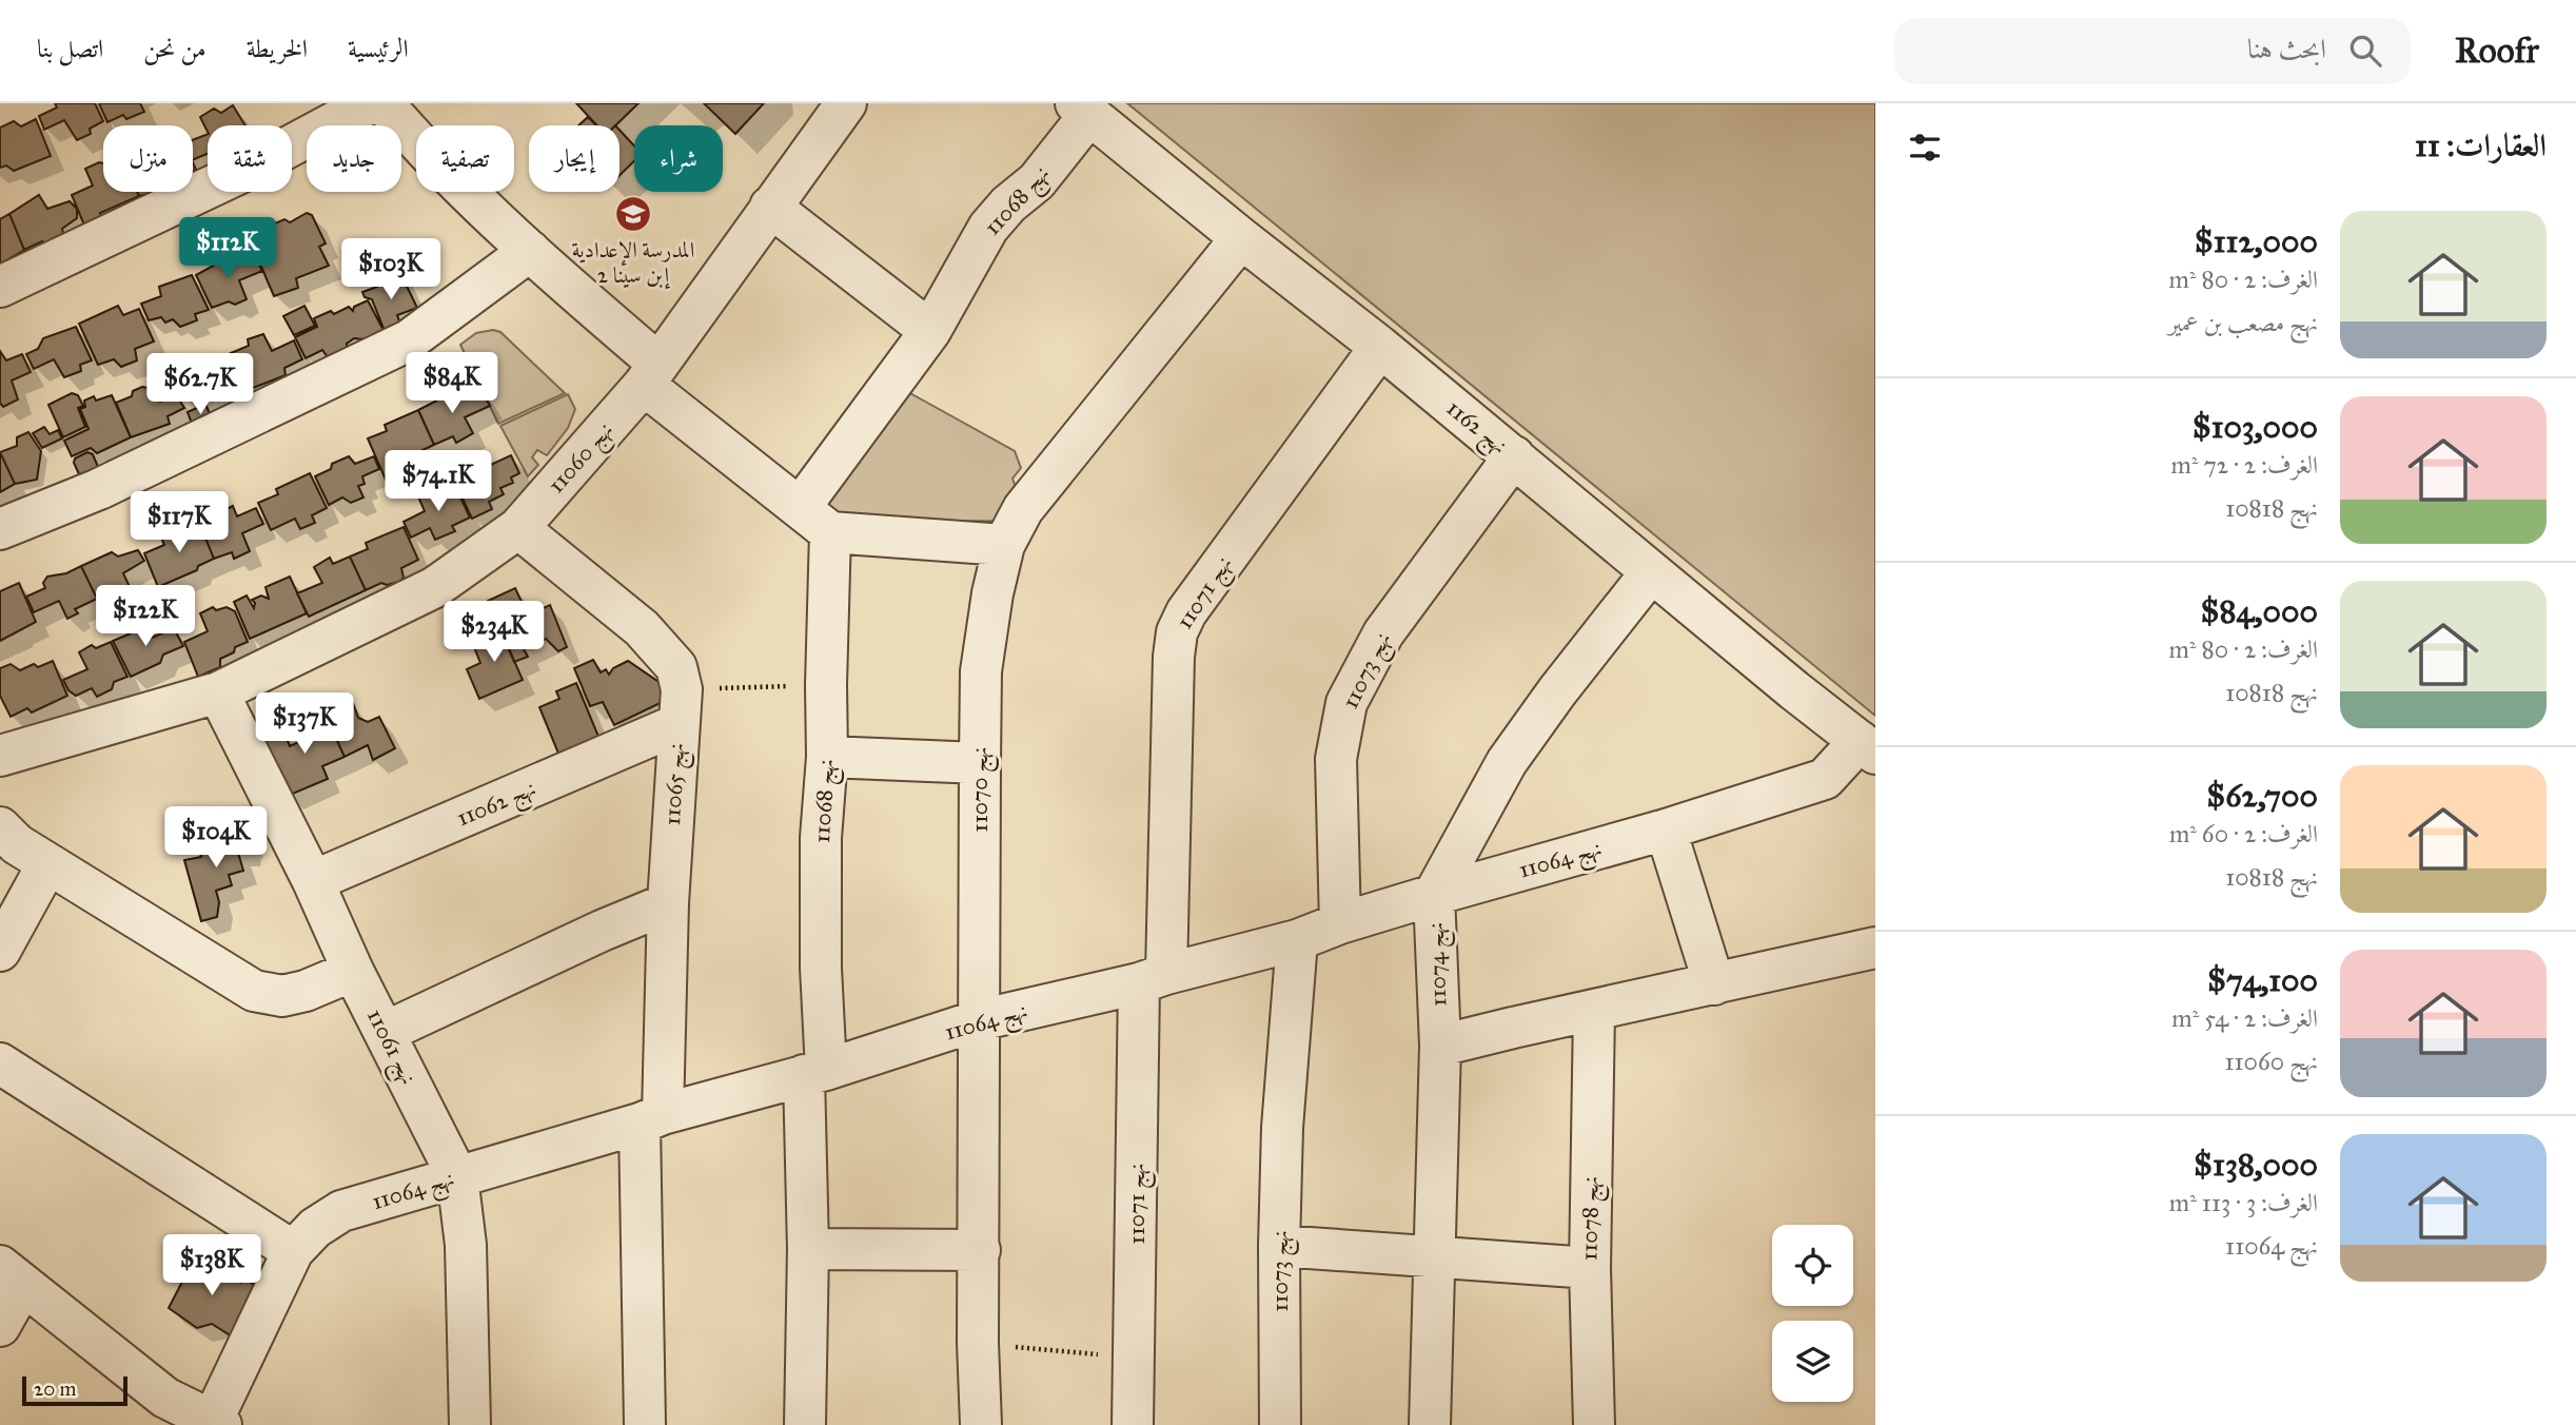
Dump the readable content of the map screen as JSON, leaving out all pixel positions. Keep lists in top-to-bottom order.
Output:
{
  "streets": {
    "street": [
      "نهج 11068",
      "نهج 1162",
      "نهج 11060",
      "نهج 11071",
      "نهج 11073",
      "نهج 11065",
      "نهج 11070",
      "نهج 11062",
      "نهج 11064",
      "نهج 11074",
      "نهج 11061",
      "نهج 11078"
    ]
  },
  "crossings": [
    ["نهج 11068", "نهج 1162"],
    ["نهج 11068", "نهج 11064"],
    ["نهج 1162", "نهج 11071"],
    ["نهج 1162", "نهج 11073"],
    ["نهج 1162", "نهج 11070"],
    ["نهج 1162", "نهج 11064"],
    ["نهج 1162", "نهج 11074"],
    ["نهج 11060", "نهج 11065"],
    ["نهج 11060", "نهج 11061"],
    ["نهج 11071", "نهج 11064"],
    ["نهج 11073", "نهج 11064"],
    ["نهج 11065", "نهج 11062"],
    ["نهج 11065", "نهج 11064"],
    ["نهج 11070", "نهج 11064"],
    ["نهج 11062", "نهج 11061"],
    ["نهج 11064", "نهج 11074"],
    ["نهج 11064", "نهج 11061"]
  ],
  "places": {
    "school or university": ["المدرسة الإعدادية إبن سينا 2"]
  },
  "scale_bar": "20 m",
  "page": {
    "header": "Roofr",
    "search": "ابحث هنا",
    "nav": [
      "الرئيسية",
      "الخريطة",
      "من نحن",
      "اتصل بنا"
    ],
    "heading": "العقارات: 11",
    "chip": [
      "شراء",
      "إيجار",
      "تصفية",
      "جديد",
      "شقة",
      "منزل"
    ],
    "list": [
      {
        "name": "$112,000",
        "note": "الغرف: 2 · 80 m² · نهج مصعب بن عمير"
      },
      {
        "name": "$103,000",
        "note": "الغرف: 2 · 72 m² · نهج 10818"
      },
      {
        "name": "$84,000",
        "note": "الغرف: 2 · 80 m² · نهج 10818"
      },
      {
        "name": "$62,700",
        "note": "الغرف: 2 · 60 m² · نهج 10818"
      },
      {
        "name": "$74,100",
        "note": "الغرف: 2 · 54 m² · نهج 11060"
      },
      {
        "name": "$138,000",
        "note": "الغرف: 3 · 113 m² · نهج 11064"
      }
    ],
    "price": [
      "$112K",
      "$103K",
      "$84K",
      "$62.7K",
      "$74.1K",
      "$117K",
      "$122K",
      "$234K",
      "$137K",
      "$104K",
      "$138K"
    ],
    "scale": "20 m"
  }
}
